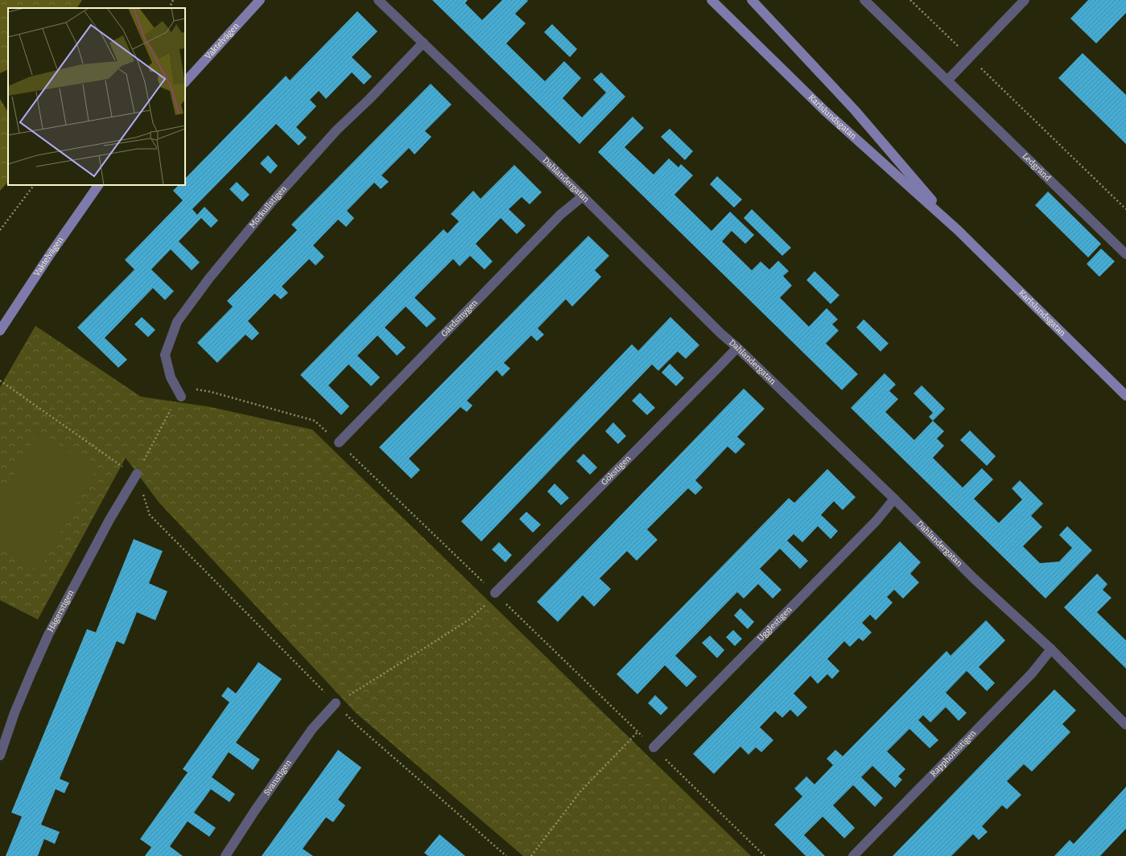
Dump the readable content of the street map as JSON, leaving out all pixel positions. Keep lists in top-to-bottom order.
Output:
{
  "streets": {
    "main road": ["Vaktelvägen", "Karlslundsgatan"],
    "street": [
      "Ledgränd",
      "Dahlandergatan",
      "Morkullstigen",
      "Gärdsmygen",
      "Gökstigen",
      "Hägerstigen",
      "Ugglestigen",
      "Rapphönsstigen",
      "Svanstigen"
    ]
  },
  "crossings": [
    ["Dahlandergatan", "Morkullstigen"],
    ["Dahlandergatan", "Gärdsmygen"],
    ["Dahlandergatan", "Gökstigen"],
    ["Dahlandergatan", "Ugglestigen"],
    ["Dahlandergatan", "Rapphönsstigen"]
  ]
}
